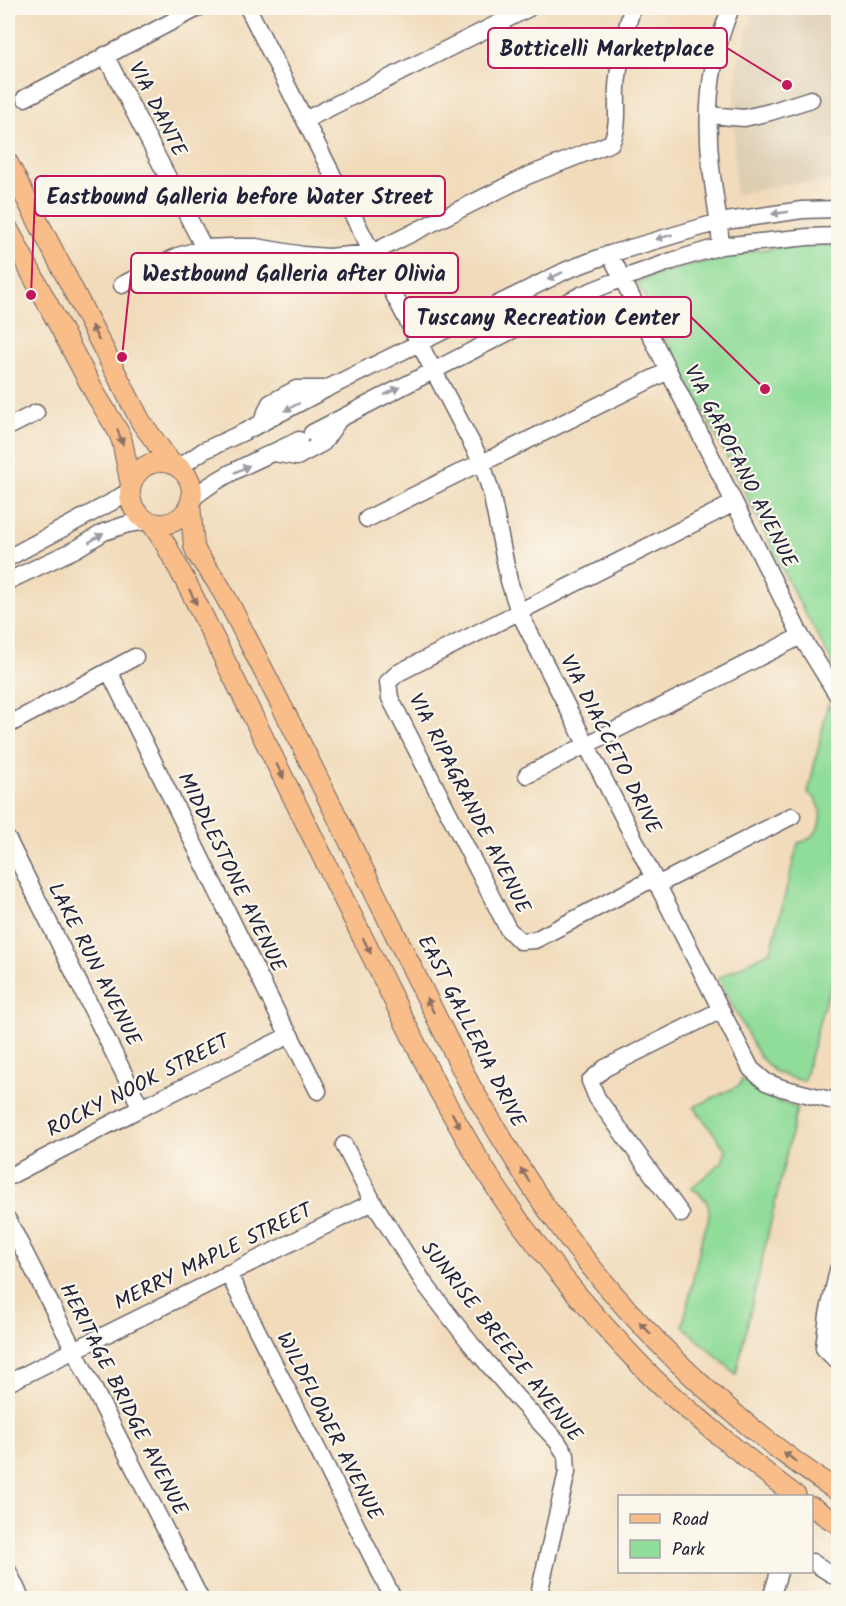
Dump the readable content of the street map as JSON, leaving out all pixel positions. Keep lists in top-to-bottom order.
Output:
{
  "streets": {
    "main road": ["EAST GALLERIA DRIVE"],
    "street": [
      "VIA DANTE",
      "VIA GAROFANO AVENUE",
      "VIA DIACCETO DRIVE",
      "VIA RIPAGRANDE AVENUE",
      "MIDDLESTONE AVENUE",
      "LAKE RUN AVENUE",
      "ROCKY NOOK STREET",
      "MERRY MAPLE STREET",
      "SUNRISE BREEZE AVENUE",
      "HERITAGE BRIDGE AVENUE",
      "WILDFLOWER AVENUE"
    ]
  },
  "crossings": [
    ["VIA DIACCETO DRIVE", "VIA RIPAGRANDE AVENUE"],
    ["MIDDLESTONE AVENUE", "ROCKY NOOK STREET"],
    ["LAKE RUN AVENUE", "ROCKY NOOK STREET"],
    ["MERRY MAPLE STREET", "SUNRISE BREEZE AVENUE"],
    ["MERRY MAPLE STREET", "HERITAGE BRIDGE AVENUE"],
    ["MERRY MAPLE STREET", "WILDFLOWER AVENUE"]
  ],
  "places": [
    "Botticelli Marketplace",
    "Eastbound Galleria before Water Street",
    "Westbound Galleria after Olivia",
    "Tuscany Recreation Center"
  ],
  "legend": ["Road", "Park"]
}
